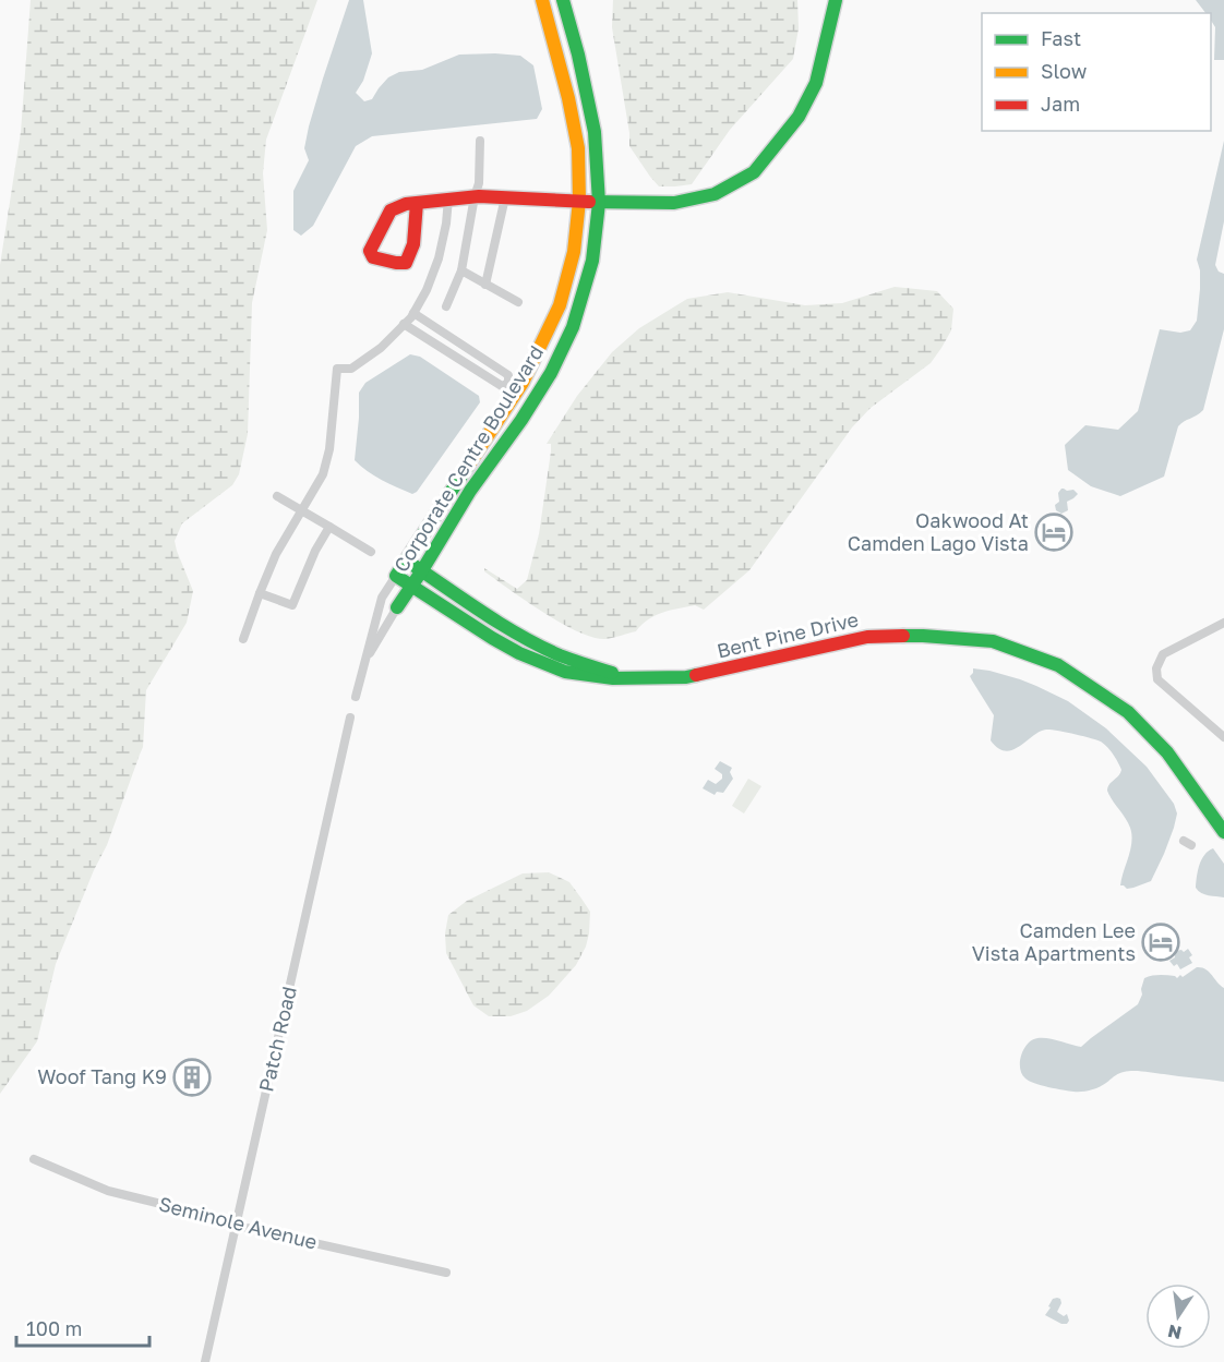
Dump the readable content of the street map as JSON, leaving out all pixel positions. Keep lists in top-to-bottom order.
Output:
{
  "streets": {
    "street": [
      "Corporate Centre Boulevard",
      "Bent Pine Drive",
      "Patch Road",
      "Seminole Avenue"
    ]
  },
  "crossings": [
    ["Corporate Centre Boulevard", "Bent Pine Drive"],
    ["Patch Road", "Seminole Avenue"]
  ],
  "places": {
    "hotel": ["Oakwood At Camden Lago Vista", "Camden Lee Vista Apartments"],
    "building": ["Woof Tang K9"]
  },
  "legend": ["Fast", "Slow", "Jam"],
  "scale_bar": "100 m",
  "north": "bottom"
}
